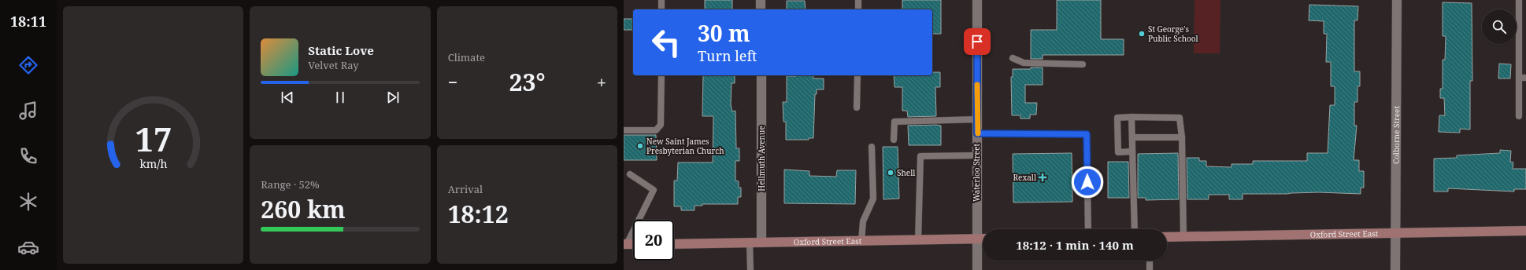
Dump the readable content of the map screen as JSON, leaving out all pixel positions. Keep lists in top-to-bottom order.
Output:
{
  "streets": {
    "main road": ["Oxford Street East"],
    "street": ["Colborne Street", "Hellmuth Avenue", "Waterloo Street"]
  },
  "crossings": [
    ["Colborne Street", "Oxford Street East"],
    ["Hellmuth Avenue", "Oxford Street East"],
    ["Waterloo Street", "Oxford Street East"]
  ],
  "places": {
    "other": ["St George's Public School", "New Saint James Presbyterian Church", "Shell"],
    "health": ["Rexall"]
  },
  "page": {
    "tabs": "18:11",
    "tile": [
      "Climate",
      ["Range · 52%", "260 km"],
      ["Arrival", "18:12"]
    ],
    "turn": ["30 m", "Turn left"],
    "song": ["Static Love", "Velvet Ray"],
    "heat": ["−", "23°", "+"],
    "limit": "20",
    "trip": "18:12 · 1 min · 140 m",
    "gauge": ["17", "km/h"]
  }
}
